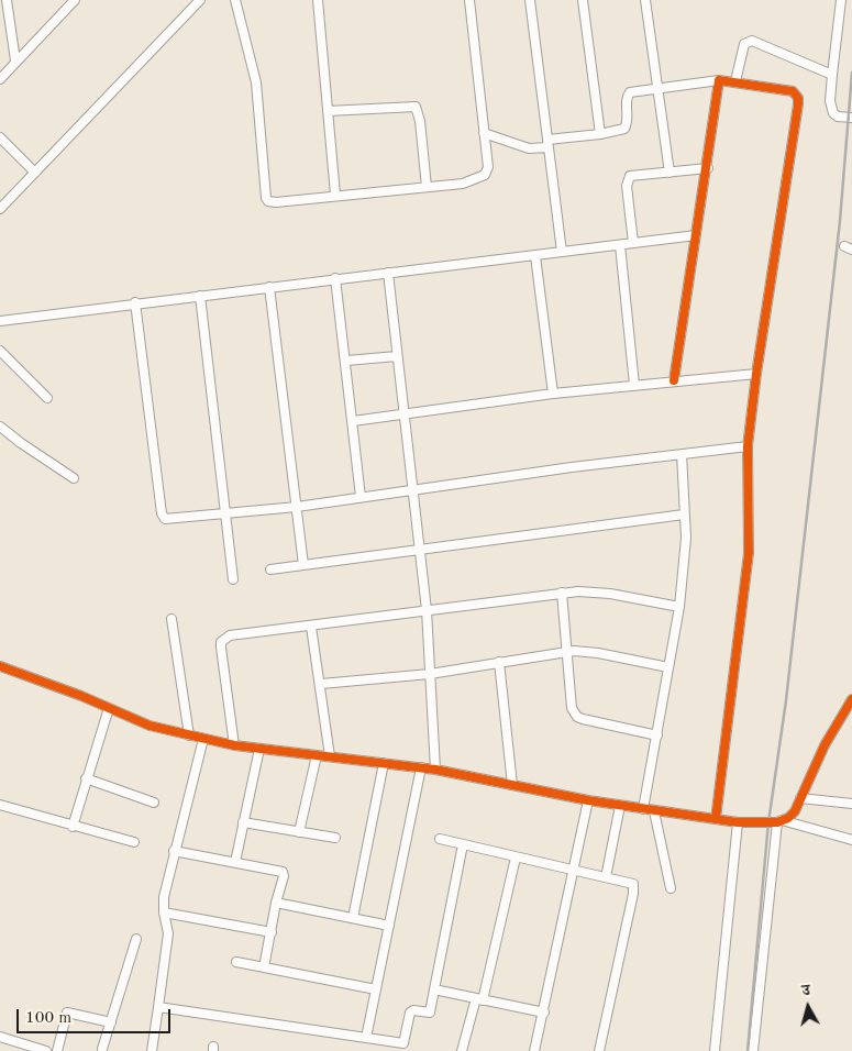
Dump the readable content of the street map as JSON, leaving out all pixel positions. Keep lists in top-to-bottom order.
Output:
{
  "scale_bar": "100 m",
  "north": "top"
}
